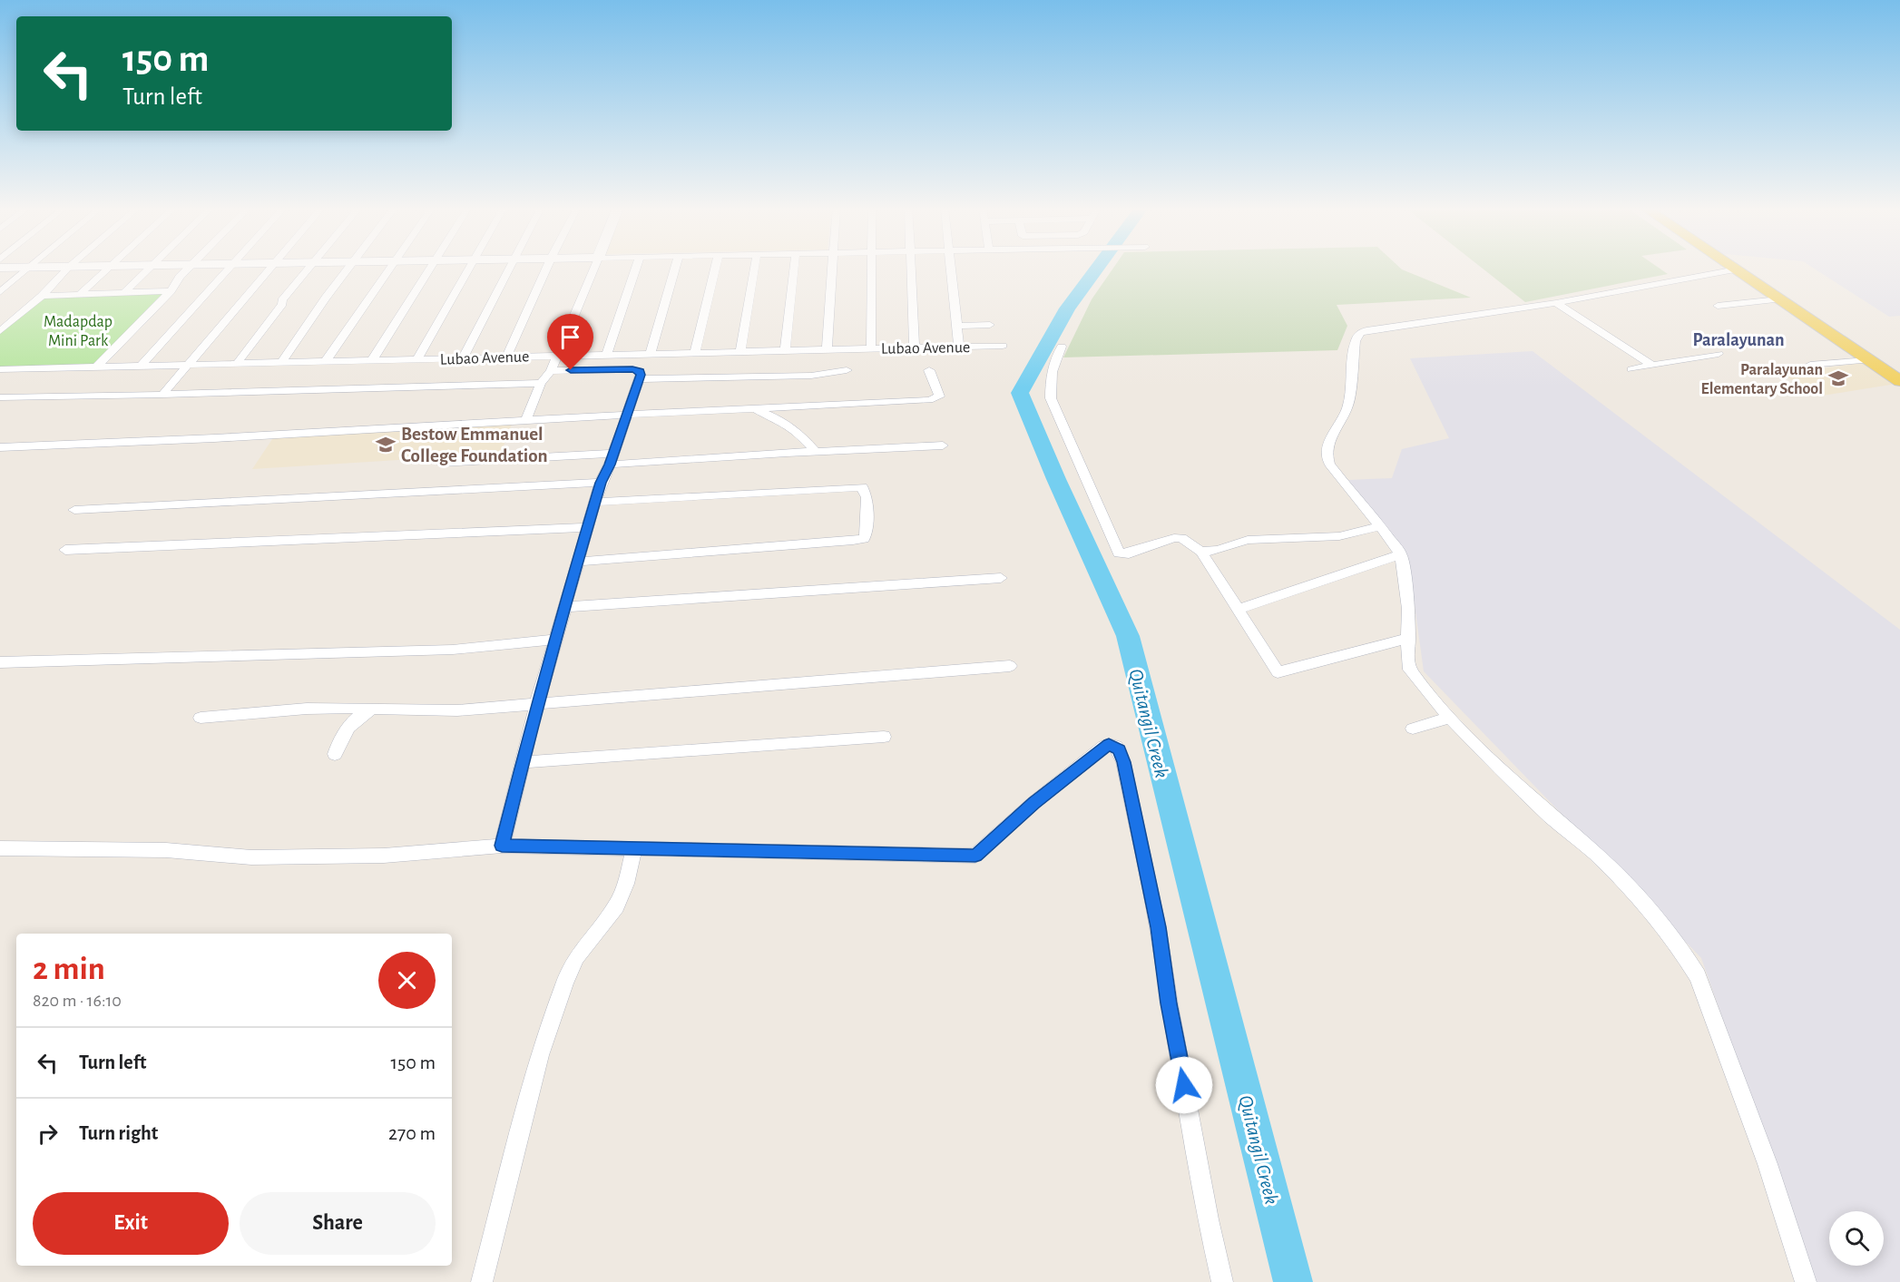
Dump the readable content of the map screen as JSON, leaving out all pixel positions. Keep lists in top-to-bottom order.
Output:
{
  "streets": {
    "street": ["Lubao Avenue"]
  },
  "districts": ["Paralayunan"],
  "water": ["Quitangil Creek"],
  "parks": ["Madapdap Mini Park"],
  "places": {
    "school or university": ["Paralayunan Elementary School", "Bestow Emmanuel College Foundation"]
  },
  "page": {
    "turn": ["150 m", "Turn left"],
    "heading": ["2 min", "820 m · 16:10"],
    "list": [
      {
        "name": "Turn left",
        "value": "150 m"
      },
      {
        "name": "Turn right",
        "value": "270 m"
      }
    ],
    "buttons": ["Exit", "Share"]
  }
}
